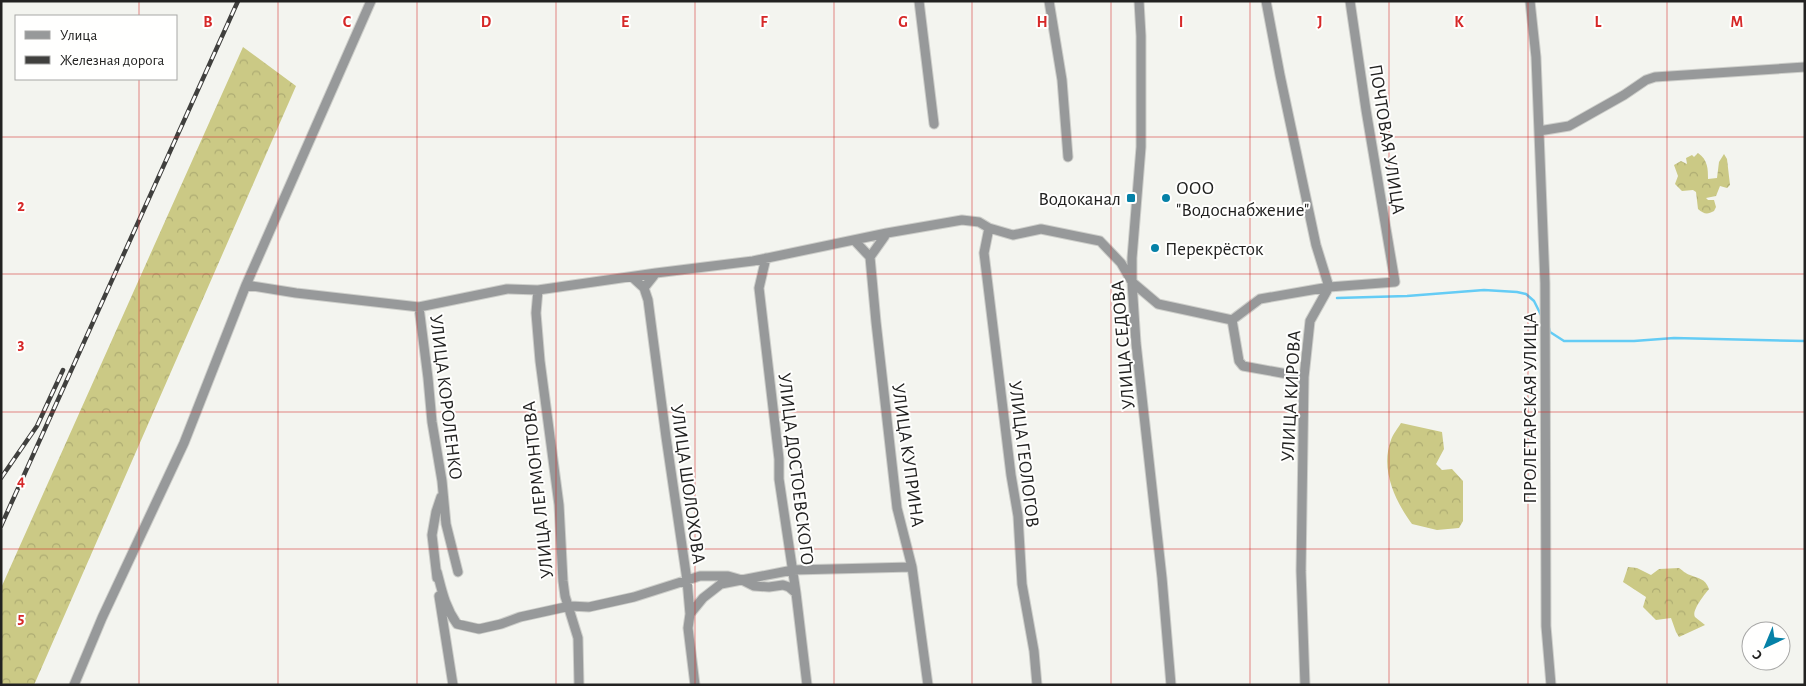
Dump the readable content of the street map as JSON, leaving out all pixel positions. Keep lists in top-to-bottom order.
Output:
{
  "streets": {
    "street": [
      "ПОЧТОВАЯ УЛИЦА",
      "УЛИЦА СЕДОВА",
      "УЛИЦА КИРОВА",
      "УЛИЦА КОРОЛЕНКО",
      "ПРОЛЕТАРСКАЯ УЛИЦА",
      "УЛИЦА ГЕОЛОГОВ",
      "УЛИЦА КУПРИНА",
      "УЛИЦА ДОСТОЕВСКОГО",
      "УЛИЦА ШОЛОХОВА",
      "УЛИЦА ЛЕРМОНТОВА"
    ]
  },
  "crossings": [
    ["ПОЧТОВАЯ УЛИЦА", "УЛИЦА КИРОВА"]
  ],
  "places": {
    "transit": ["Водоканал"],
    "other": ["ООО \"Водоснабжение\"", "Перекрёсток"]
  },
  "legend": ["Улица", "Железная дорога"],
  "north": "bottom left",
  "grid": {
    "columns": [
      "B",
      "C",
      "D",
      "E",
      "F",
      "G",
      "H",
      "I",
      "J",
      "K",
      "L",
      "M"
    ],
    "rows": [
      "2",
      "3",
      "4",
      "5"
    ]
  }
}
